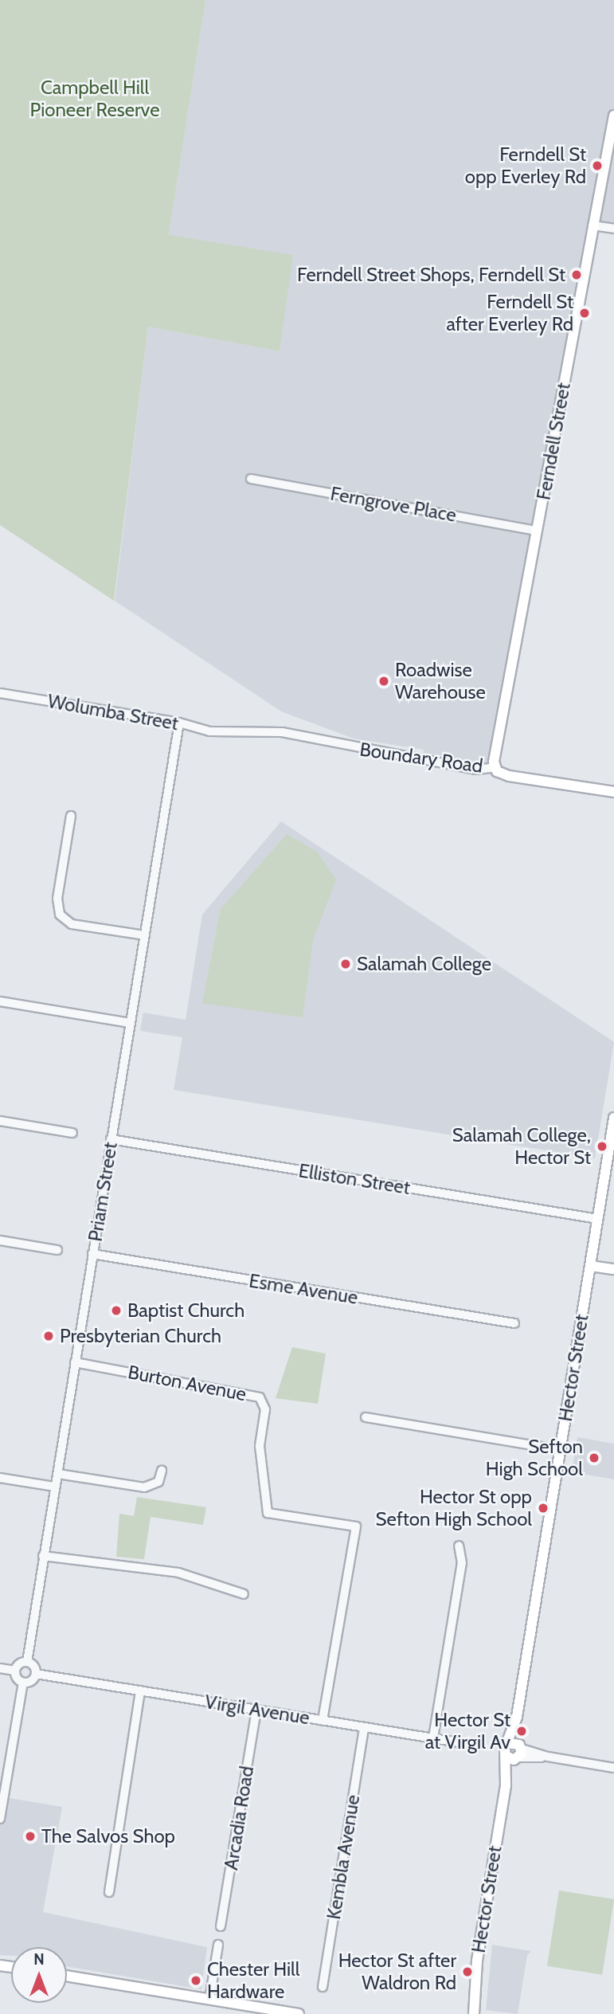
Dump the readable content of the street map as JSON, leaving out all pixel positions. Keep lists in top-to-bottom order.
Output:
{
  "streets": {
    "main road": ["Ferndell Street", "Boundary Road", "Hector Street"],
    "street": [
      "Ferngrove Place",
      "Wolumba Street",
      "Elliston Street",
      "Priam Street",
      "Esme Avenue",
      "Burton Avenue",
      "Virgil Avenue",
      "Arcadia Road",
      "Kembla Avenue"
    ]
  },
  "crossings": [
    ["Ferndell Street", "Ferngrove Place"],
    ["Ferndell Street", "Boundary Road"],
    ["Wolumba Street", "Boundary Road"],
    ["Wolumba Street", "Priam Street"],
    ["Elliston Street", "Priam Street"],
    ["Elliston Street", "Hector Street"],
    ["Priam Street", "Esme Avenue"],
    ["Priam Street", "Burton Avenue"],
    ["Priam Street", "Virgil Avenue"],
    ["Burton Avenue", "Virgil Avenue"],
    ["Virgil Avenue", "Arcadia Road"],
    ["Virgil Avenue", "Kembla Avenue"]
  ],
  "parks": ["Campbell Hill Pioneer Reserve"],
  "places": [
    "Ferndell St opp Everley Rd",
    "Ferndell Street Shops, Ferndell St",
    "Ferndell St after Everley Rd",
    "Roadwise Warehouse",
    "Salamah College",
    "Salamah College, Hector St",
    "Baptist Church",
    "Presbyterian Church",
    "Sefton High School",
    "Hector St opp Sefton High School",
    "Hector St at Virgil Av",
    "The Salvos Shop",
    "Hector St after Waldron Rd",
    "Chester Hill Hardware"
  ],
  "north": "top"
}
